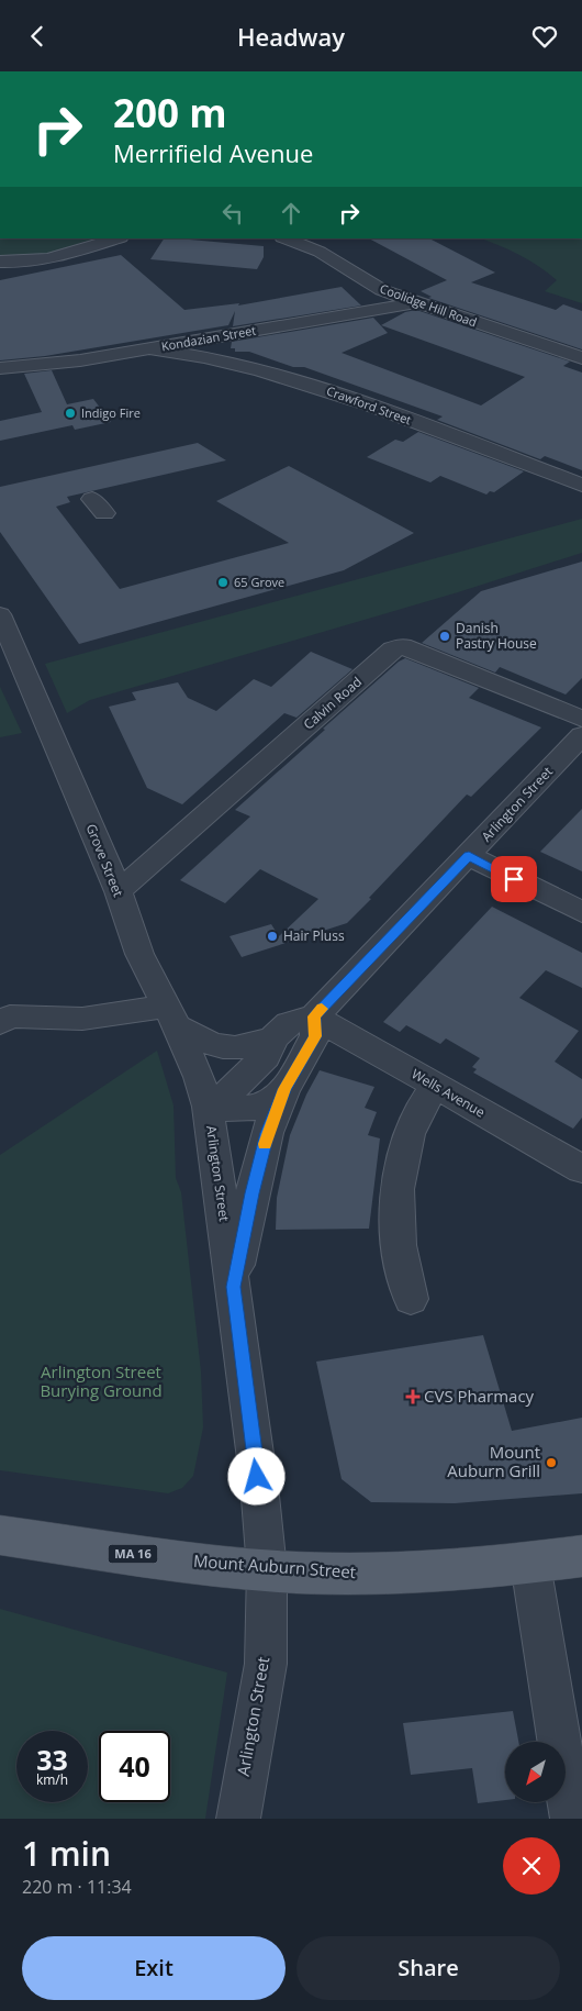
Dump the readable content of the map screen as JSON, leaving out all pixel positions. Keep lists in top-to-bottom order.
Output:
{
  "streets": {
    "main road": ["MA 16", "Mount Auburn Street"],
    "street": [
      "Coolidge Hill Road",
      "Kondazian Street",
      "Crawford Street",
      "Calvin Road",
      "Arlington Street",
      "Grove Street",
      "Wells Avenue"
    ]
  },
  "crossings": [
    ["Coolidge Hill Road", "Kondazian Street"],
    ["Kondazian Street", "Crawford Street"],
    ["Calvin Road", "Grove Street"],
    ["Arlington Street", "Grove Street"],
    ["Arlington Street", "Wells Avenue"],
    ["Arlington Street", "Mount Auburn Street"]
  ],
  "parks": ["Arlington Street Burying Ground"],
  "places": {
    "other": [
      "Indigo Fire",
      "65 Grove",
      "Danish Pastry House",
      "Hair Pluss",
      "Mount Auburn Grill"
    ],
    "health": ["CVS Pharmacy"]
  },
  "north": "bottom left",
  "page": {
    "header": "Headway",
    "turn": ["200 m", "Merrifield Avenue"],
    "speed": "33 km/h",
    "limit": "40",
    "heading": ["1 min", "220 m · 11:34"],
    "buttons": ["Exit", "Share"]
  }
}
